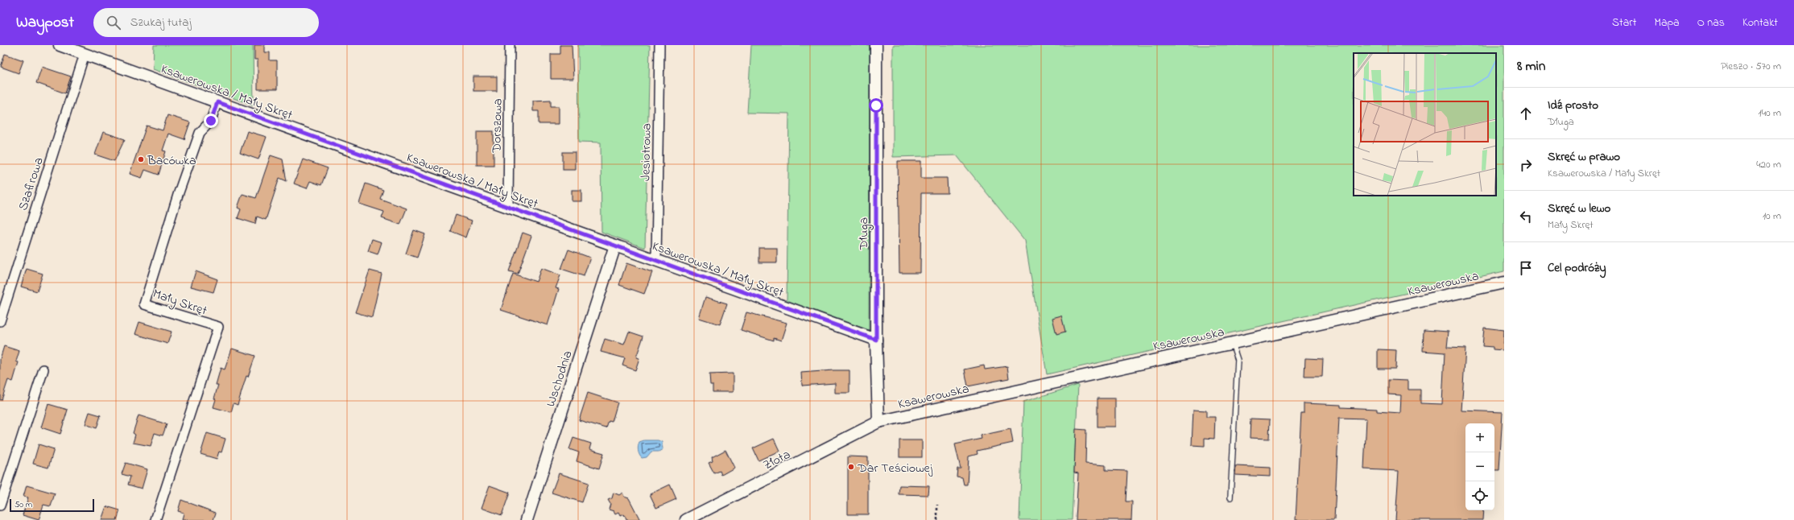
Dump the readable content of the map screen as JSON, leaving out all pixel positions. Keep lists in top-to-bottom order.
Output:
{
  "streets": {
    "street": [
      "Ksawerowska / Mały Skręt",
      "Dorszowa",
      "Jesiotrowa",
      "Szafirowa",
      "Długa",
      "Ksawerowska",
      "Mały Skręt",
      "Wschodnia",
      "Złota"
    ]
  },
  "crossings": [
    ["Ksawerowska / Mały Skręt", "Dorszowa"],
    ["Ksawerowska / Mały Skręt", "Jesiotrowa"],
    ["Ksawerowska / Mały Skręt", "Szafirowa"],
    ["Ksawerowska / Mały Skręt", "Długa"],
    ["Ksawerowska / Mały Skręt", "Mały Skręt"],
    ["Ksawerowska / Mały Skręt", "Wschodnia"],
    ["Długa", "Ksawerowska"],
    ["Długa", "Złota"],
    ["Ksawerowska", "Złota"]
  ],
  "places": ["Bacówka", "Dar Teściowej"],
  "scale_bar": "50 m",
  "page": {
    "header": "Waypost",
    "search": "Szukaj tutaj",
    "nav": [
      "Start",
      "Mapa",
      "O nas",
      "Kontakt"
    ],
    "heading": ["8 min", "Pieszo · 570 m"],
    "list": [
      ["Idź prosto", "Długa", "140 m"],
      ["Skręć w prawo", "Ksawerowska / Mały Skręt", "420 m"],
      ["Skręć w lewo", "Mały Skręt", "10 m"],
      "Cel podróży"
    ],
    "map_buttons": ["+", "−"],
    "scale": "50 m"
  }
}
